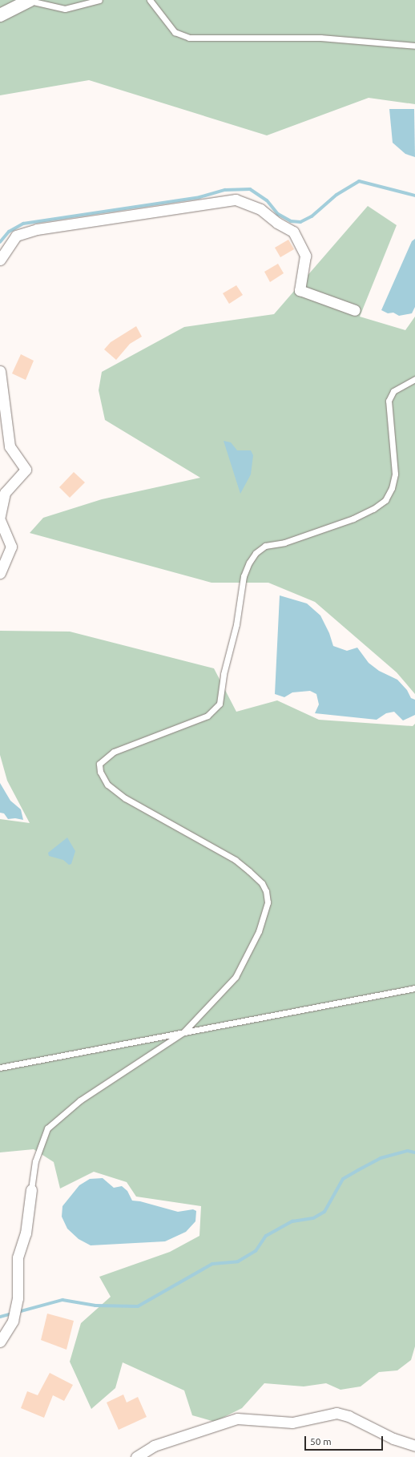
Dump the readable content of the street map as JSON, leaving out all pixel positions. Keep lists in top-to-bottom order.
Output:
{
  "scale_bar": "50 m"
}
